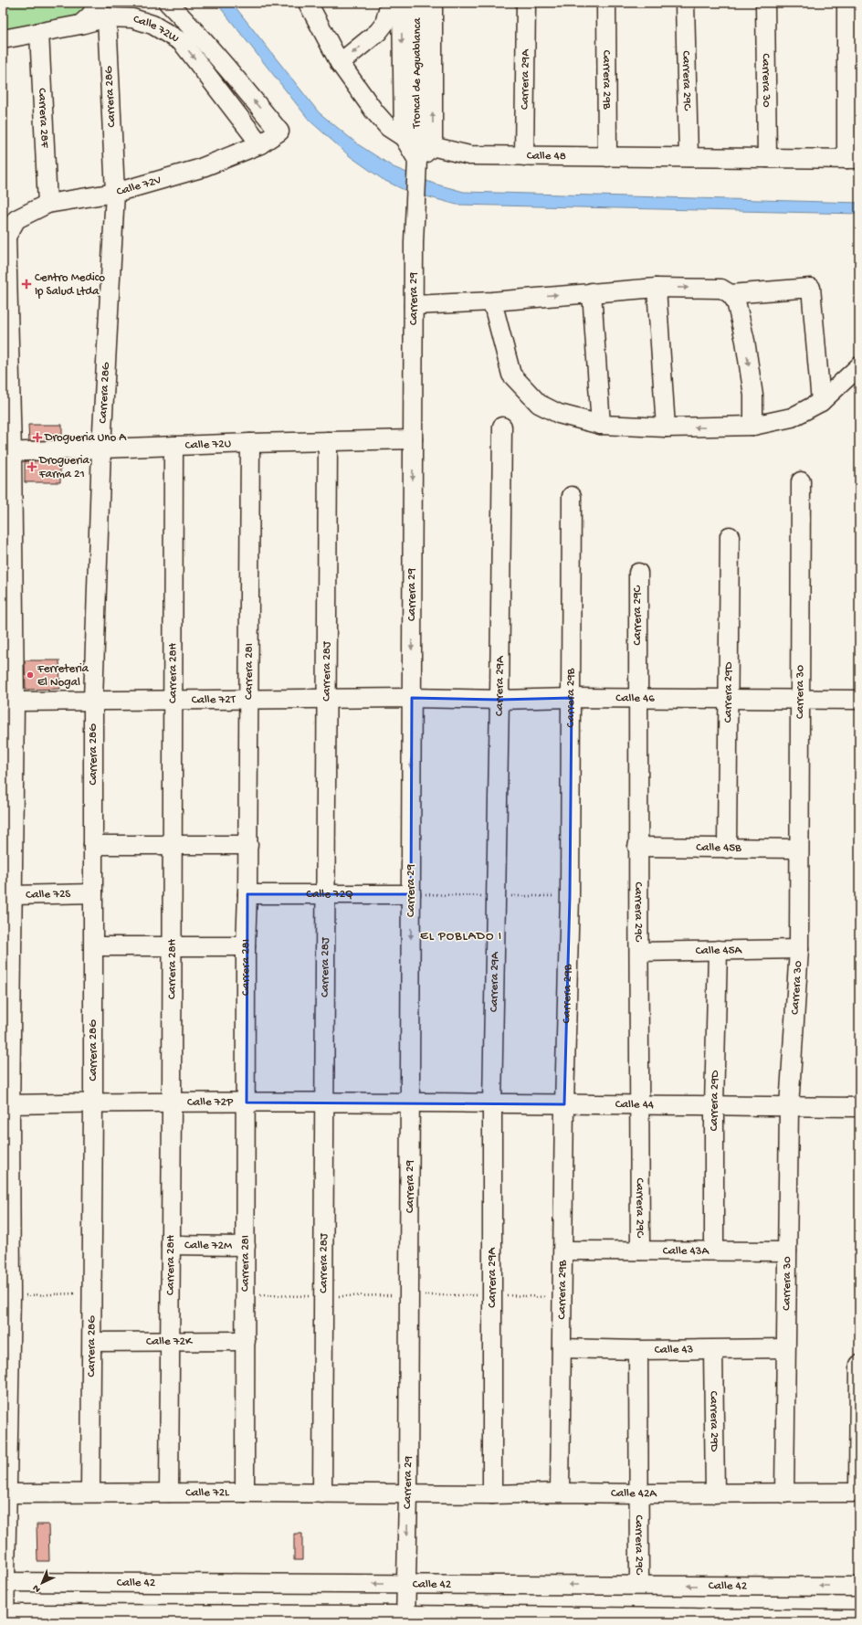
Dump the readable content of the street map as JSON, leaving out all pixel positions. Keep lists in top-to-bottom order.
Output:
{
  "streets": {
    "street": [
      "Calle 72W",
      "Troncal de Aguablanca",
      "Carrera 29A",
      "Carrera 29B",
      "Carrera 29C",
      "Carrera 30",
      "Carrera 28G",
      "Carrera 28F",
      "Calle 48",
      "Calle 72V",
      "Carrera 29",
      "Calle 72U",
      "Carrera 28I",
      "Carrera 28J",
      "Carrera 28H",
      "Carrera 29D",
      "Calle 72T",
      "Calle 46",
      "Calle 45B",
      "Calle 72S",
      "Calle 72Q",
      "Calle 45A",
      "Calle 72P",
      "Calle 44",
      "Calle 72M",
      "Calle 43A",
      "Calle 72K",
      "Calle 43",
      "Calle 72L",
      "Calle 42A",
      "Calle 42"
    ]
  },
  "crossings": [
    ["Calle 72W", "Carrera 28G"],
    ["Calle 72W", "Carrera 28F"],
    ["Calle 72W", "Calle 72V"],
    ["Troncal de Aguablanca", "Calle 48"],
    ["Troncal de Aguablanca", "Carrera 29"],
    ["Carrera 29A", "Calle 48"],
    ["Carrera 29A", "Calle 46"],
    ["Carrera 29A", "Calle 44"],
    ["Carrera 29A", "Calle 42A"],
    ["Carrera 29B", "Calle 48"],
    ["Carrera 29B", "Calle 46"],
    ["Carrera 29B", "Calle 44"],
    ["Carrera 29B", "Calle 43A"],
    ["Carrera 29B", "Calle 43"],
    ["Carrera 29B", "Calle 42A"],
    ["Carrera 29C", "Calle 48"],
    ["Carrera 29C", "Calle 46"],
    ["Carrera 29C", "Calle 45B"],
    ["Carrera 29C", "Calle 45A"],
    ["Carrera 29C", "Calle 44"],
    ["Carrera 29C", "Calle 43A"],
    ["Carrera 29C", "Calle 43"],
    ["Carrera 29C", "Calle 42A"],
    ["Carrera 29C", "Calle 42"],
    ["Carrera 30", "Calle 48"],
    ["Carrera 30", "Calle 46"],
    ["Carrera 30", "Calle 45B"],
    ["Carrera 30", "Calle 45A"],
    ["Carrera 30", "Calle 44"],
    ["Carrera 30", "Calle 43A"],
    ["Carrera 30", "Calle 43"],
    ["Carrera 30", "Calle 42A"],
    ["Carrera 28G", "Calle 72V"],
    ["Carrera 28G", "Calle 72U"],
    ["Carrera 28G", "Calle 72T"],
    ["Carrera 28G", "Calle 72S"],
    ["Carrera 28G", "Calle 72P"],
    ["Carrera 28G", "Calle 72K"],
    ["Carrera 28G", "Calle 72L"],
    ["Carrera 28F", "Calle 72V"],
    ["Calle 48", "Carrera 29"],
    ["Carrera 29", "Calle 72U"],
    ["Carrera 29", "Calle 72T"],
    ["Carrera 29", "Calle 46"],
    ["Carrera 29", "Calle 72Q"],
    ["Carrera 29", "Calle 72P"],
    ["Carrera 29", "Calle 44"],
    ["Carrera 29", "Calle 72L"],
    ["Carrera 29", "Calle 42A"],
    ["Carrera 29", "Calle 42"],
    ["Calle 72U", "Carrera 28I"],
    ["Calle 72U", "Carrera 28J"],
    ["Calle 72U", "Carrera 28H"],
    ["Carrera 28I", "Calle 72T"],
    ["Carrera 28I", "Calle 72Q"],
    ["Carrera 28I", "Calle 72P"],
    ["Carrera 28I", "Calle 72M"],
    ["Carrera 28I", "Calle 72K"],
    ["Carrera 28I", "Calle 72L"],
    ["Carrera 28J", "Calle 72T"],
    ["Carrera 28J", "Calle 72Q"],
    ["Carrera 28J", "Calle 72P"],
    ["Carrera 28J", "Calle 72L"],
    ["Carrera 28H", "Calle 72T"],
    ["Carrera 28H", "Calle 72P"],
    ["Carrera 28H", "Calle 72M"],
    ["Carrera 28H", "Calle 72K"],
    ["Carrera 28H", "Calle 72L"],
    ["Carrera 29D", "Calle 46"],
    ["Carrera 29D", "Calle 45B"],
    ["Carrera 29D", "Calle 45A"],
    ["Carrera 29D", "Calle 44"],
    ["Carrera 29D", "Calle 43A"],
    ["Carrera 29D", "Calle 43"],
    ["Carrera 29D", "Calle 42A"],
    ["Calle 72T", "Calle 46"],
    ["Calle 72P", "Calle 44"],
    ["Calle 72L", "Calle 42A"]
  ],
  "districts": ["EL POBLADO I"],
  "places": {
    "health": ["Centro Medico Ip Salud Ltda", "Drogueria Uno A", "Drogueria Farma 21"],
    "other": ["Ferreteria El Nogal"]
  },
  "north": "bottom left"
}
